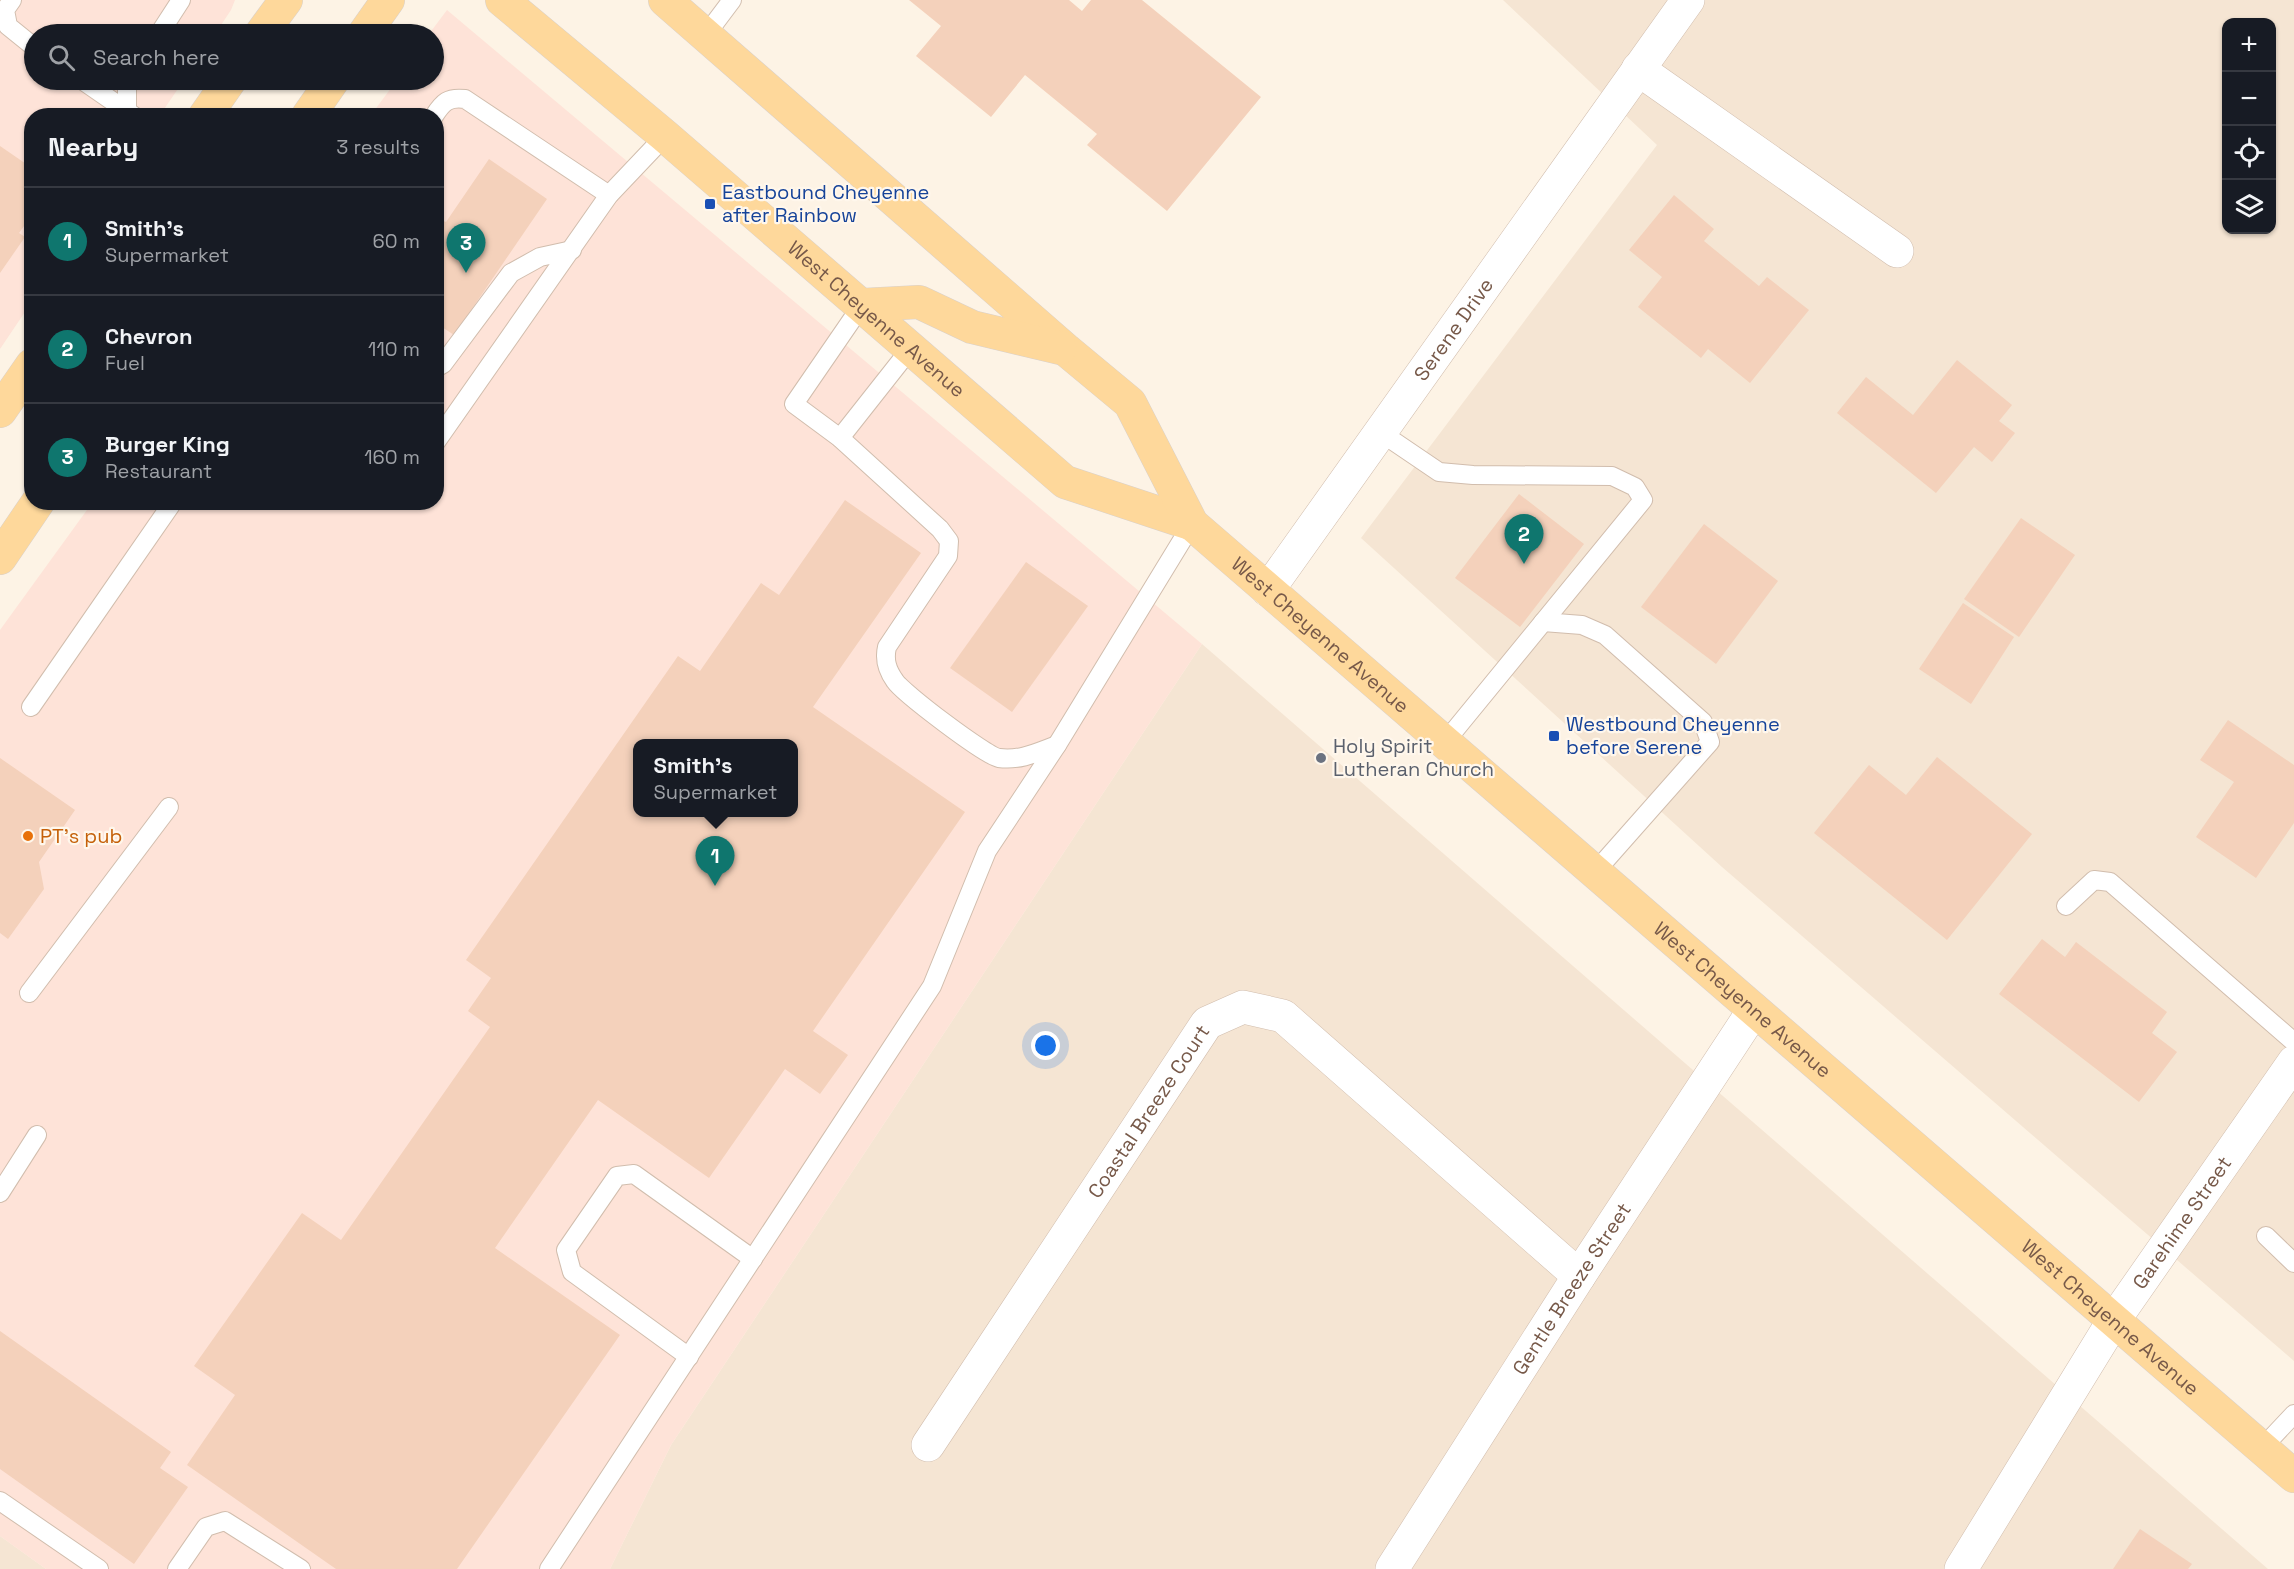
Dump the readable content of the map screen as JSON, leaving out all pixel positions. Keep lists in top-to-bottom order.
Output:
{
  "streets": {
    "main road": ["West Cheyenne Avenue"],
    "street": [
      "Serene Drive",
      "Coastal Breeze Court",
      "Garehime Street",
      "Gentle Breeze Street"
    ]
  },
  "crossings": [
    ["West Cheyenne Avenue", "Serene Drive"],
    ["West Cheyenne Avenue", "Garehime Street"],
    ["West Cheyenne Avenue", "Gentle Breeze Street"],
    ["Coastal Breeze Court", "Gentle Breeze Street"]
  ],
  "places": {
    "transit": ["Eastbound Cheyenne after Rainbow", "Westbound Cheyenne before Serene"],
    "other": ["Holy Spirit Lutheran Church", "PT's pub"]
  },
  "page": {
    "map_buttons": ["+", "−"],
    "search": "Search here",
    "heading": ["Nearby", "3 results"],
    "list": [
      {
        "mark": "1",
        "name": "Smith's",
        "note": "Supermarket",
        "value": "60 m"
      },
      {
        "mark": "2",
        "name": "Chevron",
        "note": "Fuel",
        "value": "110 m"
      },
      {
        "mark": "3",
        "name": "Burger King",
        "note": "Restaurant",
        "value": "160 m"
      }
    ],
    "pins": ["3", "2", "1"],
    "popup": ["Smith's", "Supermarket"]
  }
}
